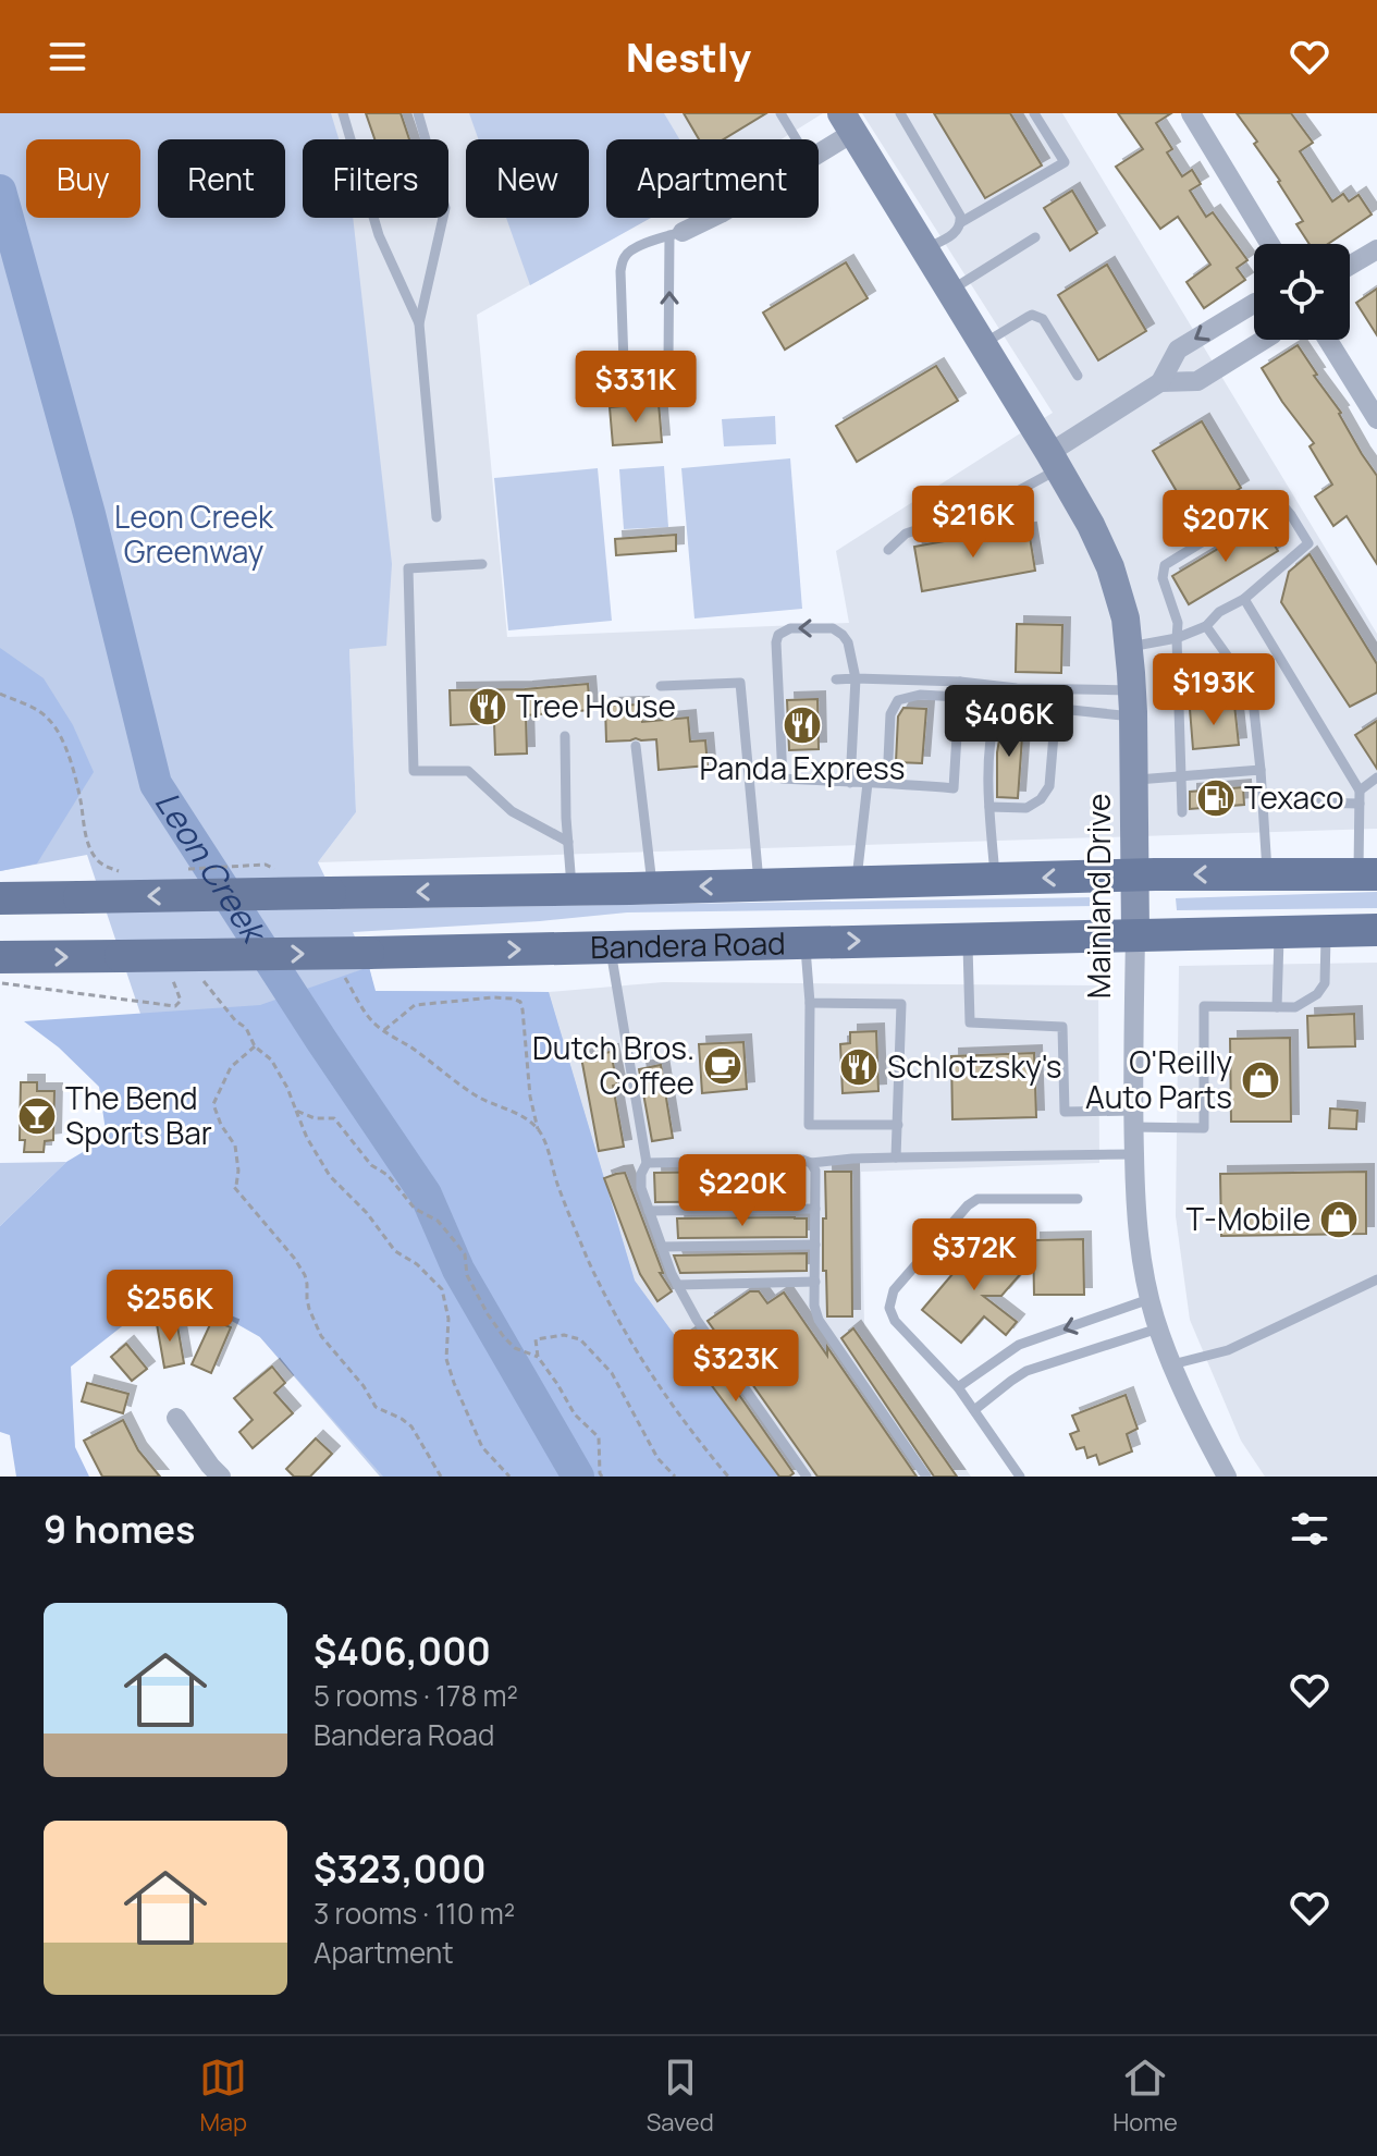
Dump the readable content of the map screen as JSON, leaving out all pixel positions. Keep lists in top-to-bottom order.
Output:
{
  "streets": {
    "main road": ["Mainland Drive", "Bandera Road"]
  },
  "crossings": [
    ["Mainland Drive", "Bandera Road"]
  ],
  "water": ["Leon Creek"],
  "parks": ["Leon Creek Greenway"],
  "places": {
    "restaurant": ["Tree House", "Panda Express", "Schlotzsky's"],
    "fuel station": ["Texaco"],
    "cafe": ["Dutch Bros. Coffee"],
    "shop": ["O'Reilly Auto Parts", "T-Mobile"],
    "bar": ["The Bend Sports Bar"]
  },
  "page": {
    "header": "Nestly",
    "chip": [
      "Buy",
      "Rent",
      "Filters",
      "New",
      "Apartment"
    ],
    "price": [
      "$331K",
      "$216K",
      "$207K",
      "$193K",
      "$406K",
      "$220K",
      "$372K",
      "$256K",
      "$323K"
    ],
    "heading": "9 homes",
    "list": [
      {
        "name": "$406,000",
        "note": "5 rooms · 178 m² · Bandera Road"
      },
      {
        "name": "$323,000",
        "note": "3 rooms · 110 m² · Apartment"
      }
    ],
    "tabs": ["Map", "Saved", "Home"]
  }
}
